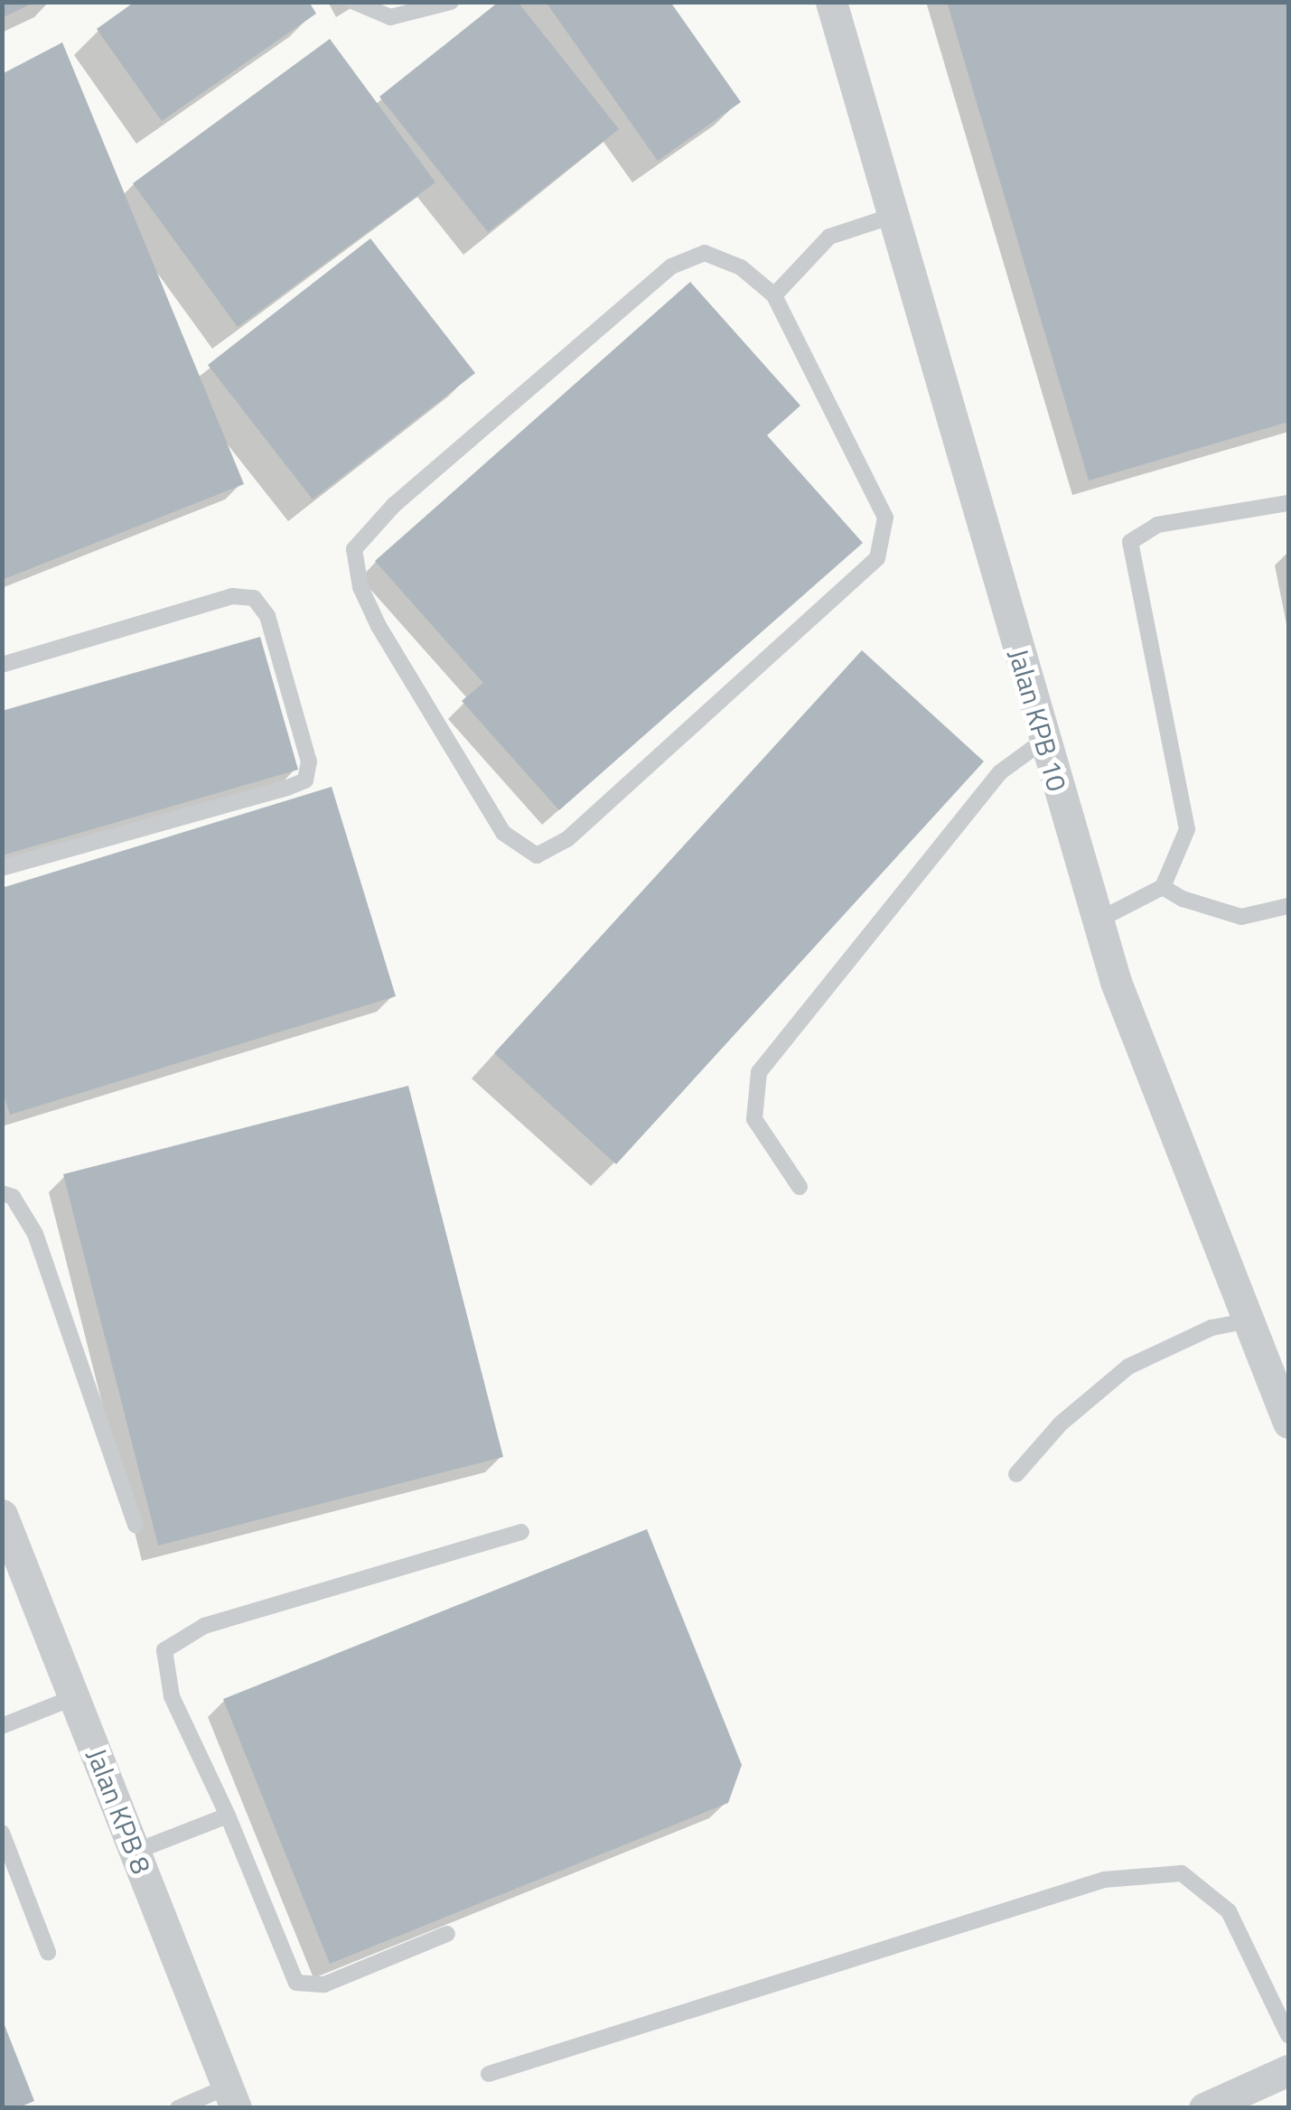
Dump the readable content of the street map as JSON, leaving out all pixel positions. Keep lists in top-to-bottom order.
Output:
{
  "streets": {
    "street": ["Jalan KPB 10", "Jalan KPB 8"]
  }
}
